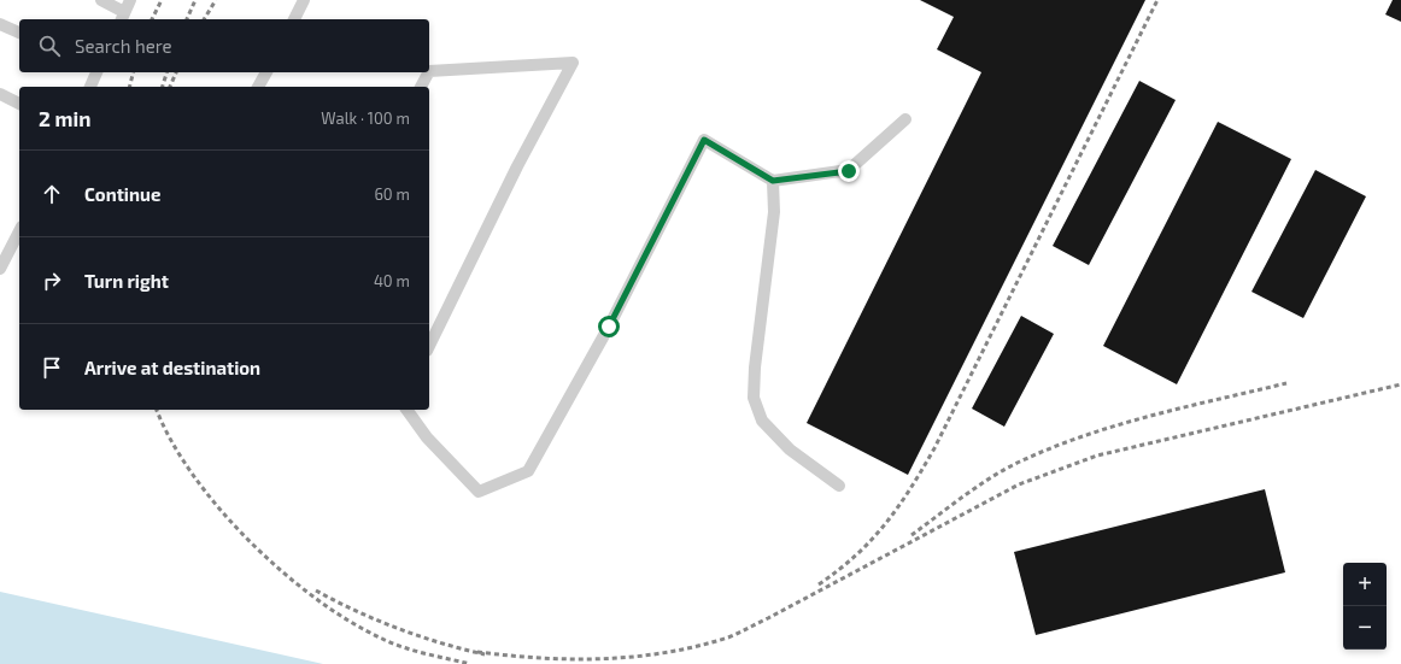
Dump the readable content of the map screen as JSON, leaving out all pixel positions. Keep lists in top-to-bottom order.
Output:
{
  "page": {
    "search": "Search here",
    "heading": ["2 min", "Walk · 100 m"],
    "list": [
      ["Continue", "60 m"],
      ["Turn right", "40 m"],
      "Arrive at destination"
    ],
    "map_buttons": ["+", "−"]
  }
}
